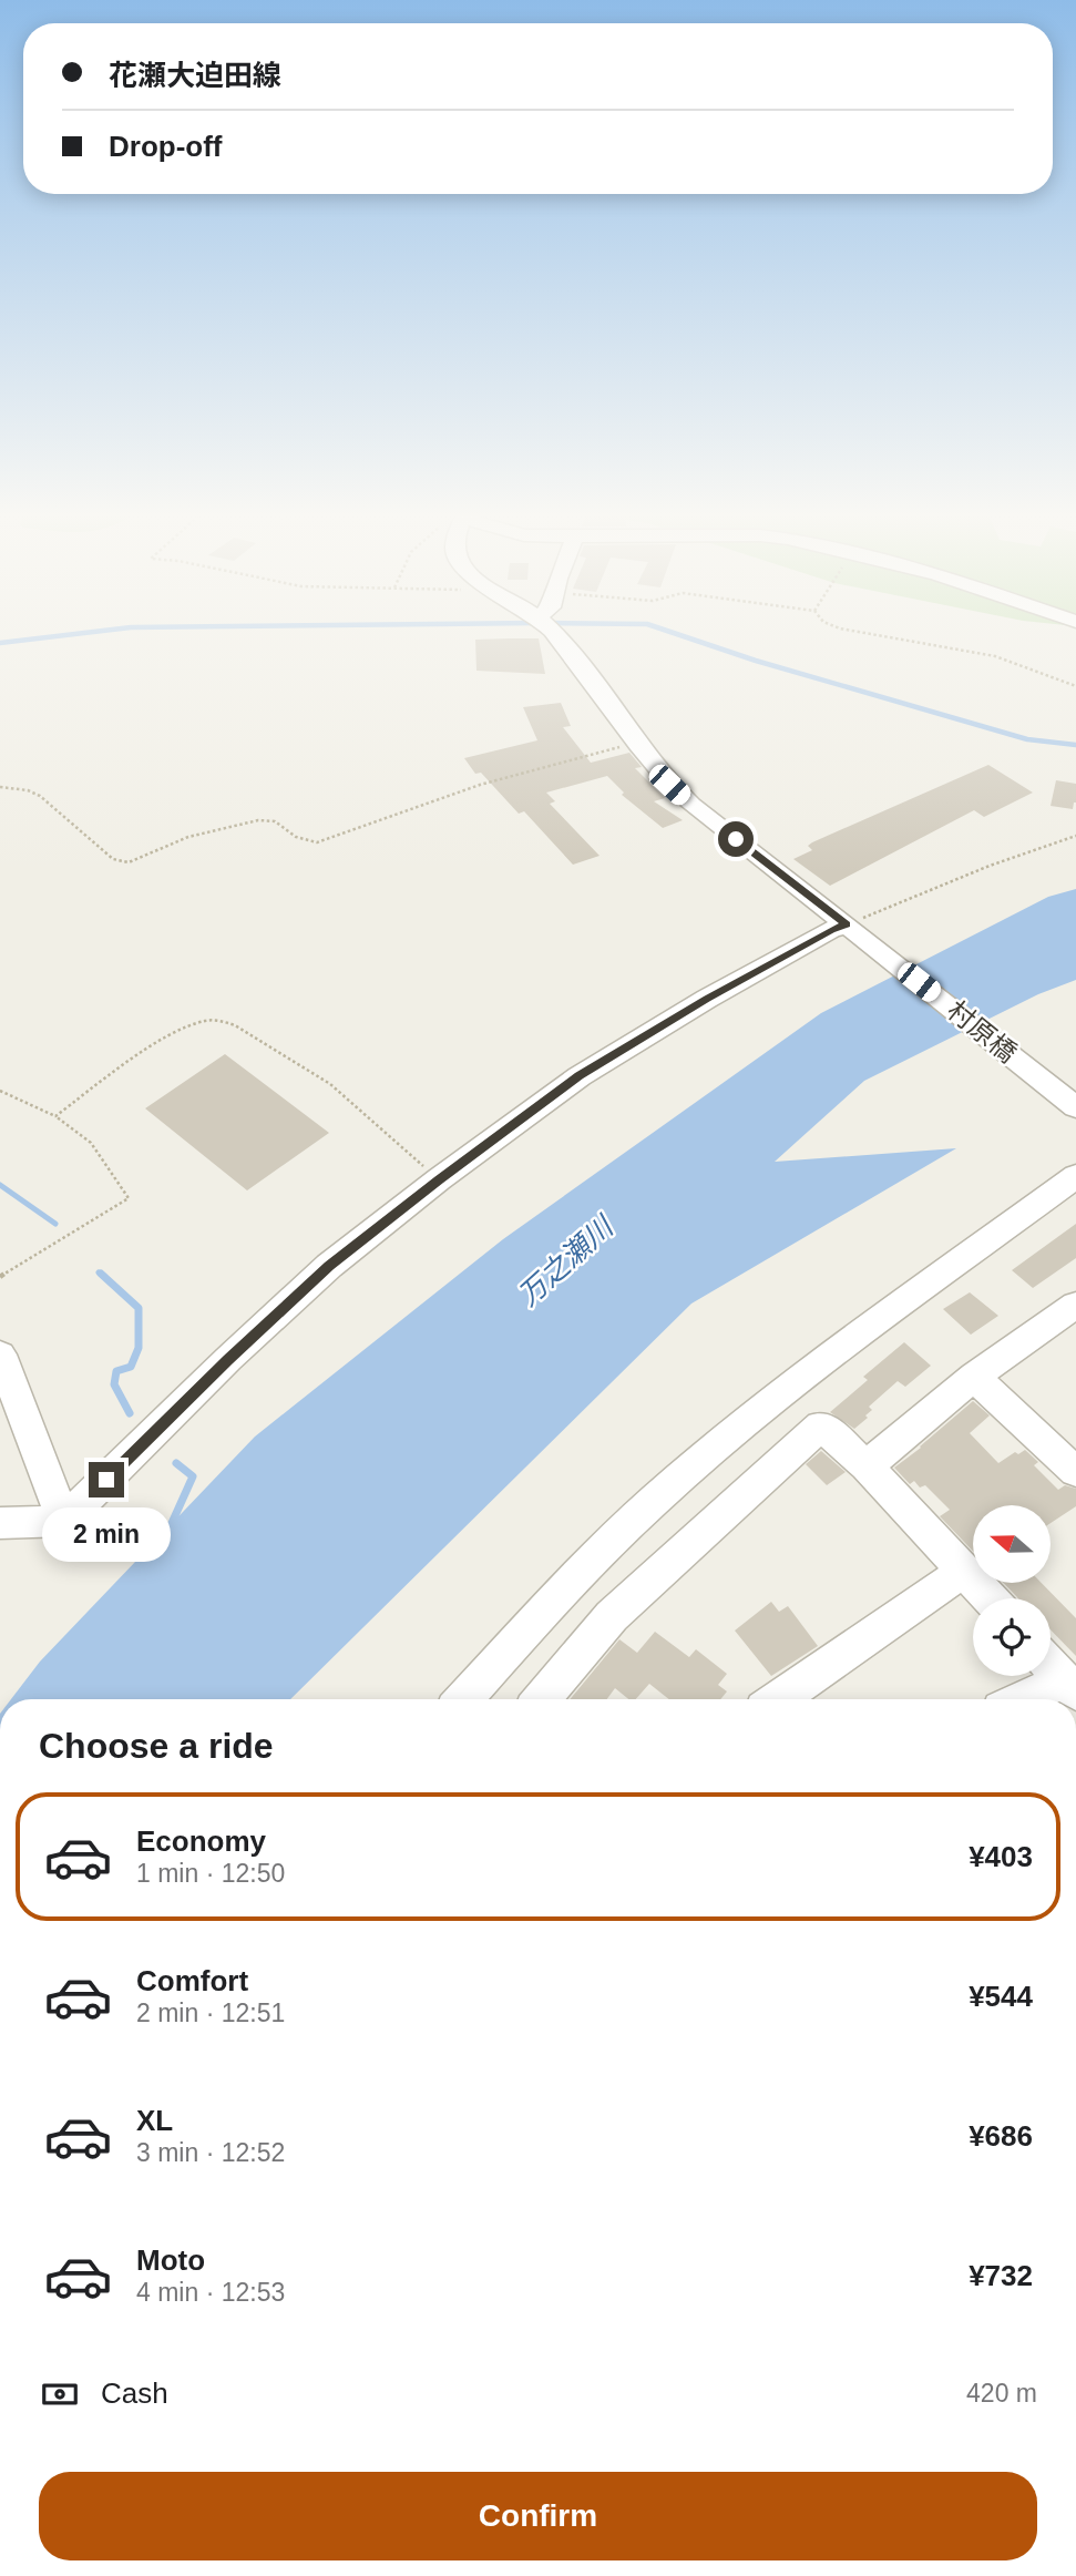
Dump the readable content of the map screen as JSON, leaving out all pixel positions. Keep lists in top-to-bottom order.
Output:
{
  "streets": {
    "street": ["村原橋"]
  },
  "water": ["万之瀬川"],
  "north": "left",
  "page": {
    "banner": ["花瀬大迫田線", "Drop-off"],
    "bubble": "2 min",
    "heading": "Choose a ride",
    "list": [
      {
        "name": "Economy",
        "note": "1 min · 12:50",
        "value": "¥403"
      },
      {
        "name": "Comfort",
        "note": "2 min · 12:51",
        "value": "¥544"
      },
      {
        "name": "XL",
        "note": "3 min · 12:52",
        "value": "¥686"
      },
      {
        "name": "Moto",
        "note": "4 min · 12:53",
        "value": "¥732"
      }
    ],
    "pay": ["Cash", "420 m"],
    "buttons": "Confirm"
  }
}
